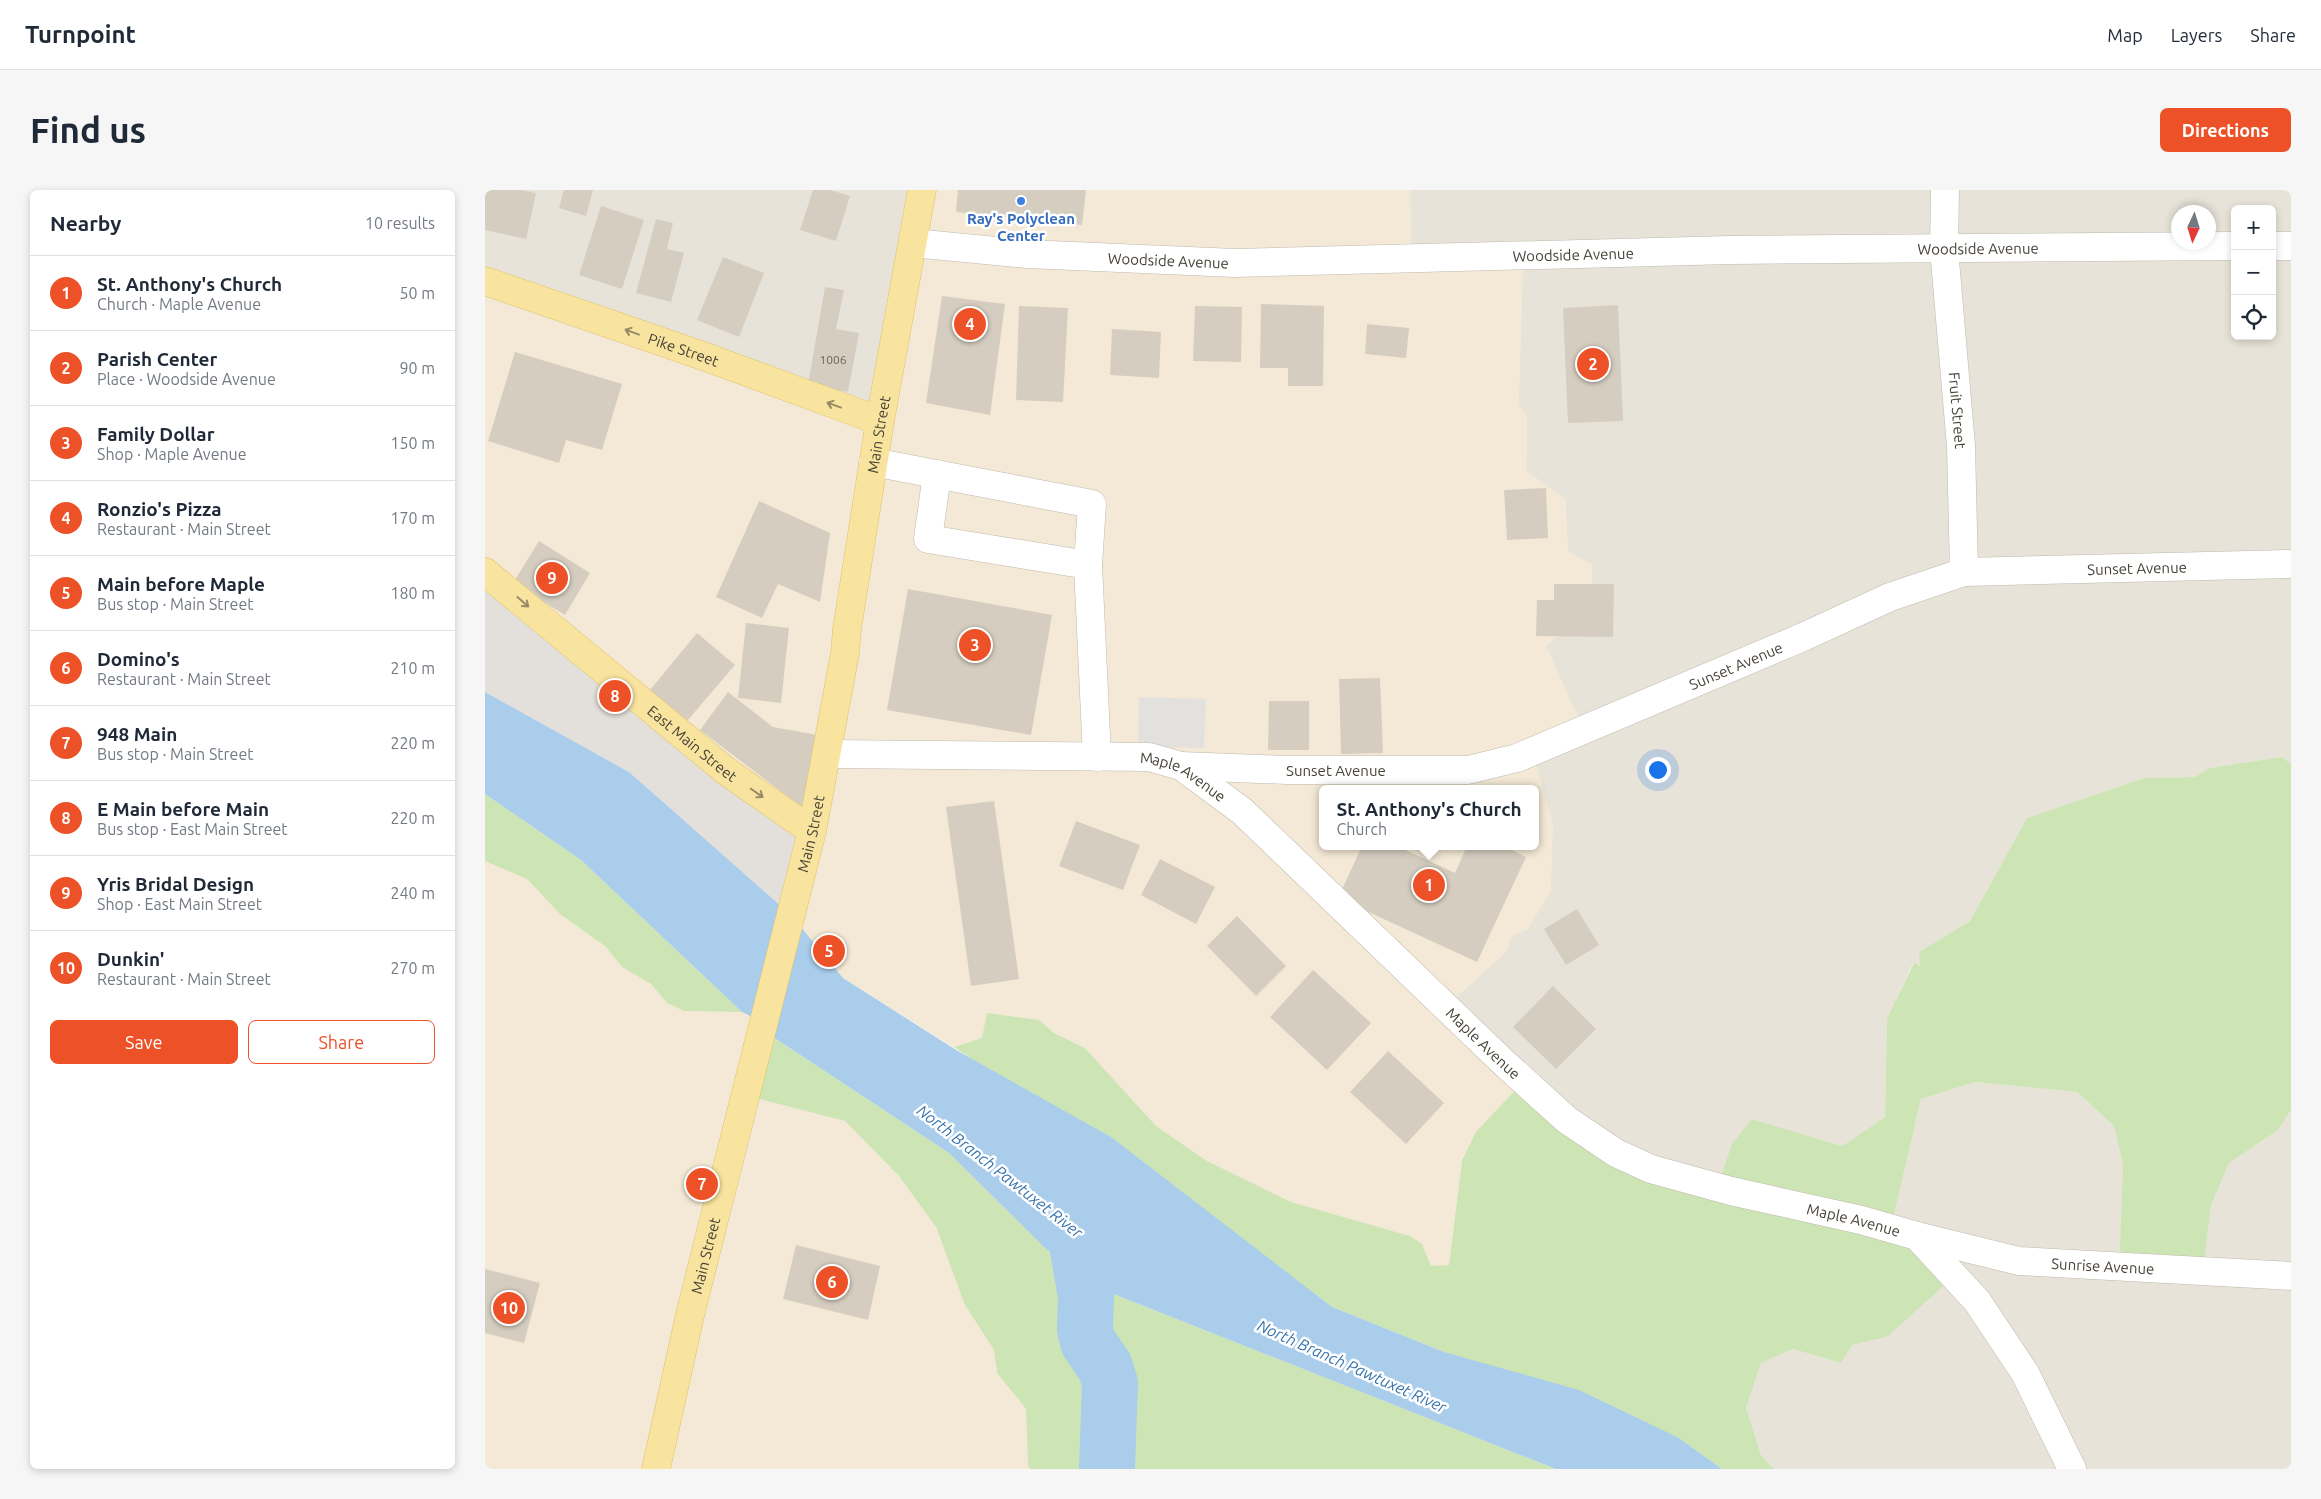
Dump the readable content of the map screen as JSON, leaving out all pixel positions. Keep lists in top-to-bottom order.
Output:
{
  "streets": {
    "main road": ["Pike Street", "Main Street", "East Main Street"],
    "street": [
      "Woodside Avenue",
      "Fruit Street",
      "Sunset Avenue",
      "Maple Avenue",
      "Sunrise Avenue"
    ]
  },
  "crossings": [
    ["Woodside Avenue", "Fruit Street"],
    ["Woodside Avenue", "Main Street"],
    ["Pike Street", "Main Street"],
    ["Fruit Street", "Sunset Avenue"],
    ["Main Street", "East Main Street"],
    ["Main Street", "Maple Avenue"],
    ["Sunset Avenue", "Maple Avenue"],
    ["Maple Avenue", "Sunrise Avenue"]
  ],
  "one_way": ["Pike Street", "East Main Street"],
  "water": ["North Branch Pawtuxet River"],
  "places": ["Ray's Polyclean Center"],
  "house_numbers": ["1006"],
  "north": "bottom",
  "page": {
    "header": "Turnpoint",
    "nav": ["Map", "Layers", "Share"],
    "buttons": [
      "Directions",
      ["Save", "Share"]
    ],
    "title": "Find us",
    "heading": ["Nearby", "10 results"],
    "map_buttons": ["+", "−"],
    "list": [
      {
        "mark": "1",
        "name": "St. Anthony's Church",
        "note": "Church · Maple Avenue",
        "value": "50 m"
      },
      {
        "mark": "2",
        "name": "Parish Center",
        "note": "Place · Woodside Avenue",
        "value": "90 m"
      },
      {
        "mark": "3",
        "name": "Family Dollar",
        "note": "Shop · Maple Avenue",
        "value": "150 m"
      },
      {
        "mark": "4",
        "name": "Ronzio's Pizza",
        "note": "Restaurant · Main Street",
        "value": "170 m"
      },
      {
        "mark": "5",
        "name": "Main before Maple",
        "note": "Bus stop · Main Street",
        "value": "180 m"
      },
      {
        "mark": "6",
        "name": "Domino's",
        "note": "Restaurant · Main Street",
        "value": "210 m"
      },
      {
        "mark": "7",
        "name": "948 Main",
        "note": "Bus stop · Main Street",
        "value": "220 m"
      },
      {
        "mark": "8",
        "name": "E Main before Main",
        "note": "Bus stop · East Main Street",
        "value": "220 m"
      },
      {
        "mark": "9",
        "name": "Yris Bridal Design",
        "note": "Shop · East Main Street",
        "value": "240 m"
      },
      {
        "mark": "10",
        "name": "Dunkin'",
        "note": "Restaurant · Main Street",
        "value": "270 m"
      }
    ],
    "pins": [
      "4",
      "2",
      "9",
      "3",
      "8",
      "1",
      "5",
      "7",
      "6",
      "10"
    ],
    "popup": ["St. Anthony's Church", "Church"]
  }
}
